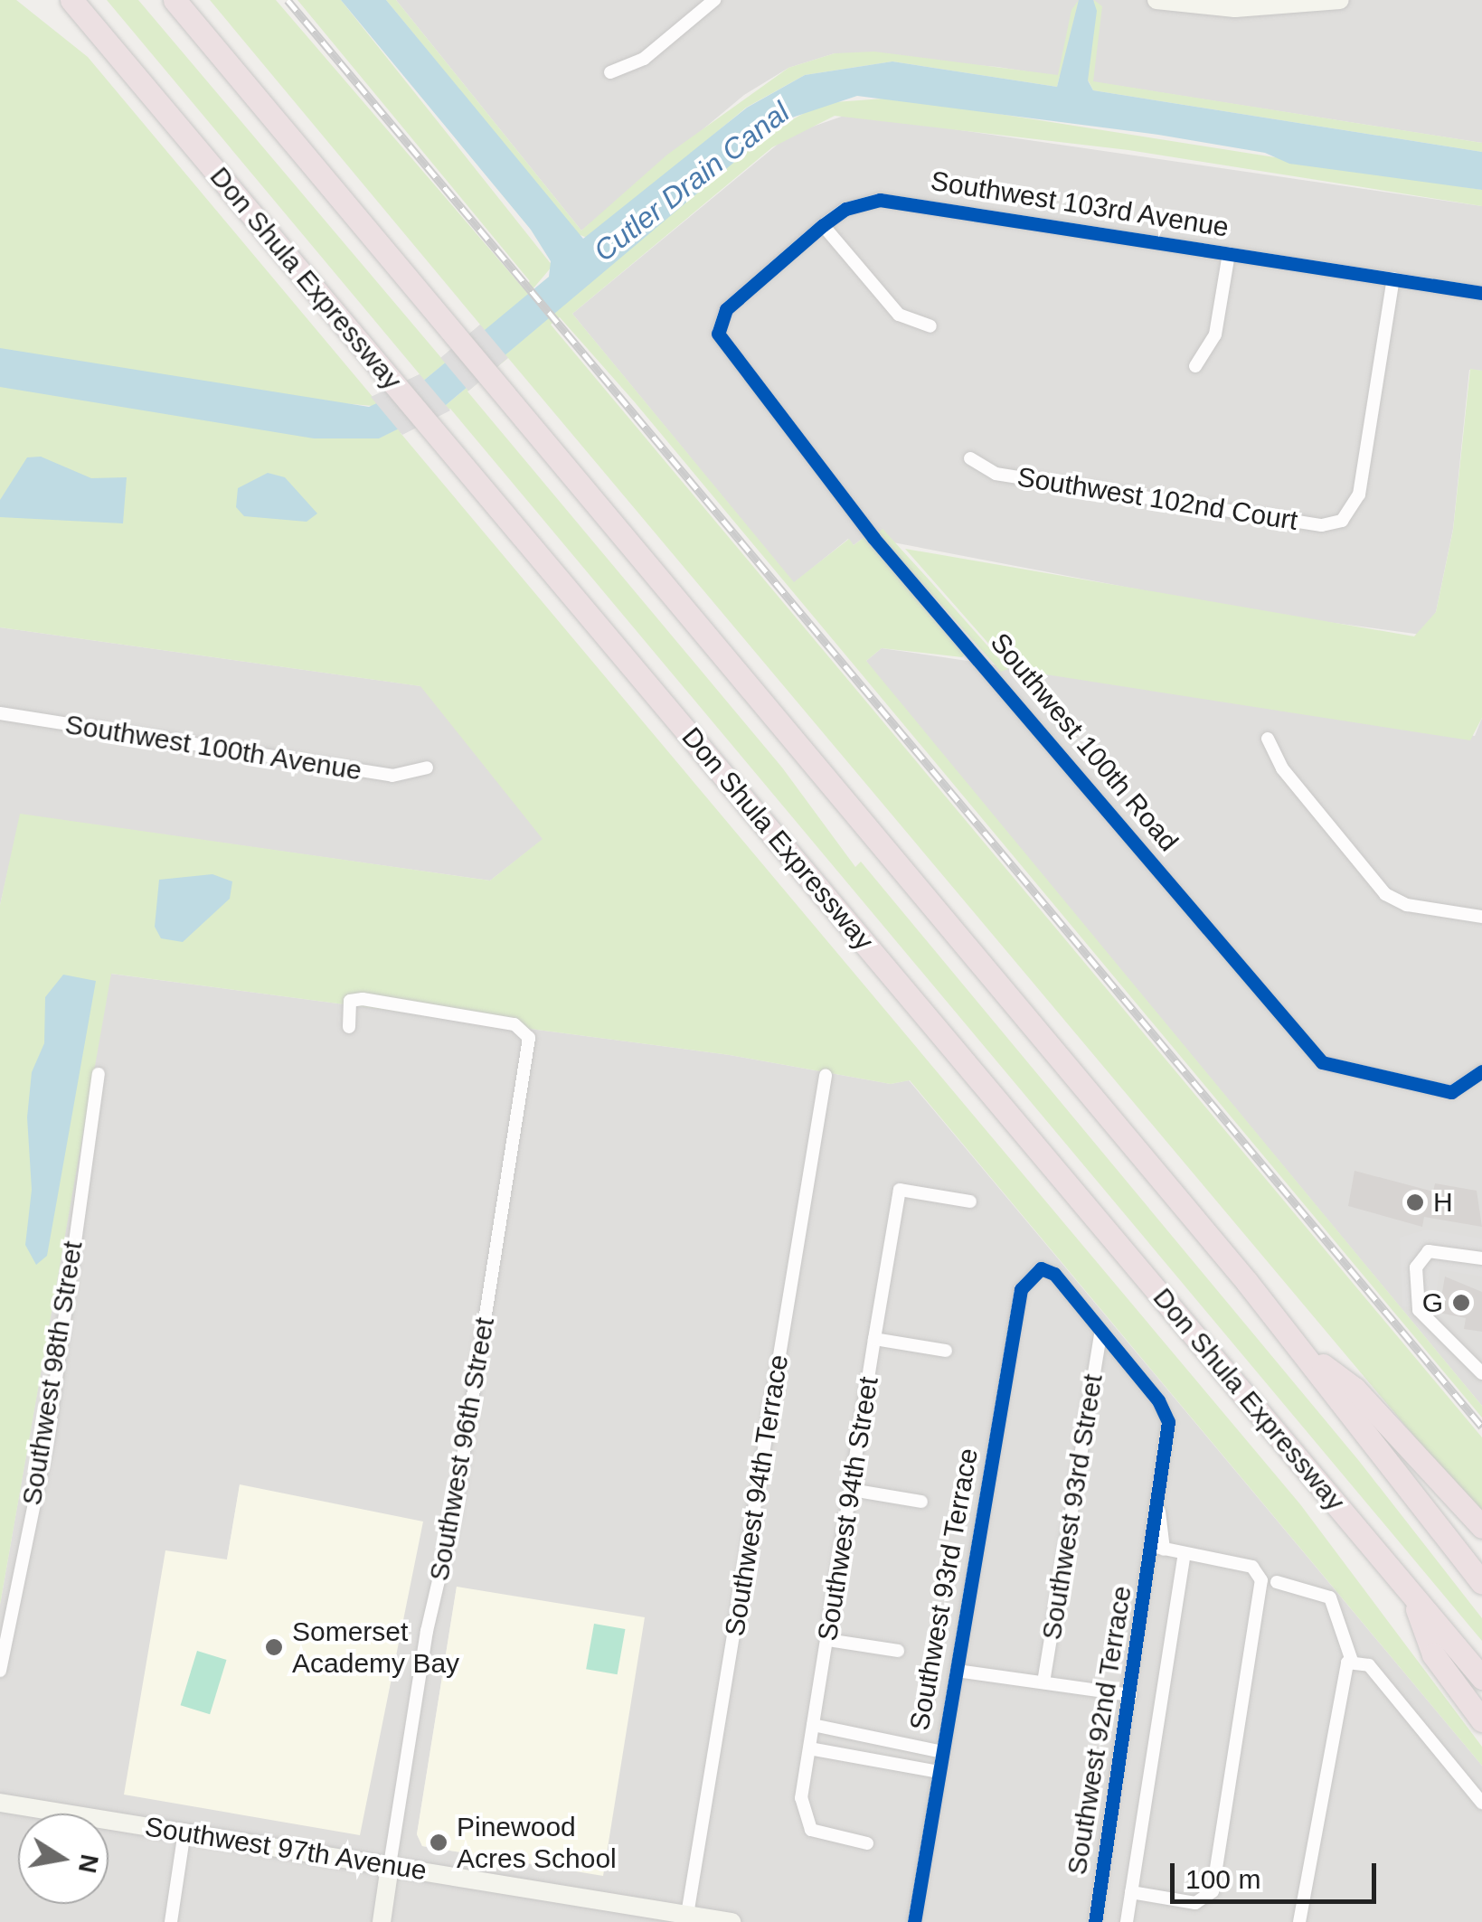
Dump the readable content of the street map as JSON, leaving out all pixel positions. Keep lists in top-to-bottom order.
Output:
{
  "streets": {
    "highway": ["Don Shula Expressway"],
    "street": [
      "Southwest 103rd Avenue",
      "Southwest 102nd Court",
      "Southwest 100th Road",
      "Southwest 100th Avenue",
      "Southwest 98th Street",
      "Southwest 96th Street",
      "Southwest 94th Terrace",
      "Southwest 93rd Street",
      "Southwest 94th Street",
      "Southwest 93rd Terrace",
      "Southwest 92nd Terrace",
      "Southwest 97th Avenue"
    ]
  },
  "crossings": [
    ["Southwest 103rd Avenue", "Southwest 102nd Court"],
    ["Southwest 103rd Avenue", "Southwest 100th Road"],
    ["Southwest 96th Street", "Southwest 97th Avenue"],
    ["Southwest 94th Terrace", "Southwest 97th Avenue"],
    ["Southwest 93rd Street", "Southwest 92nd Terrace"],
    ["Southwest 93rd Terrace", "Southwest 92nd Terrace"]
  ],
  "water": ["Cutler Drain Canal"],
  "places": [
    "H",
    "G",
    "Somerset Academy Bay",
    "Pinewood Acres School"
  ],
  "scale_bar": "100 m",
  "north": "right"
}
